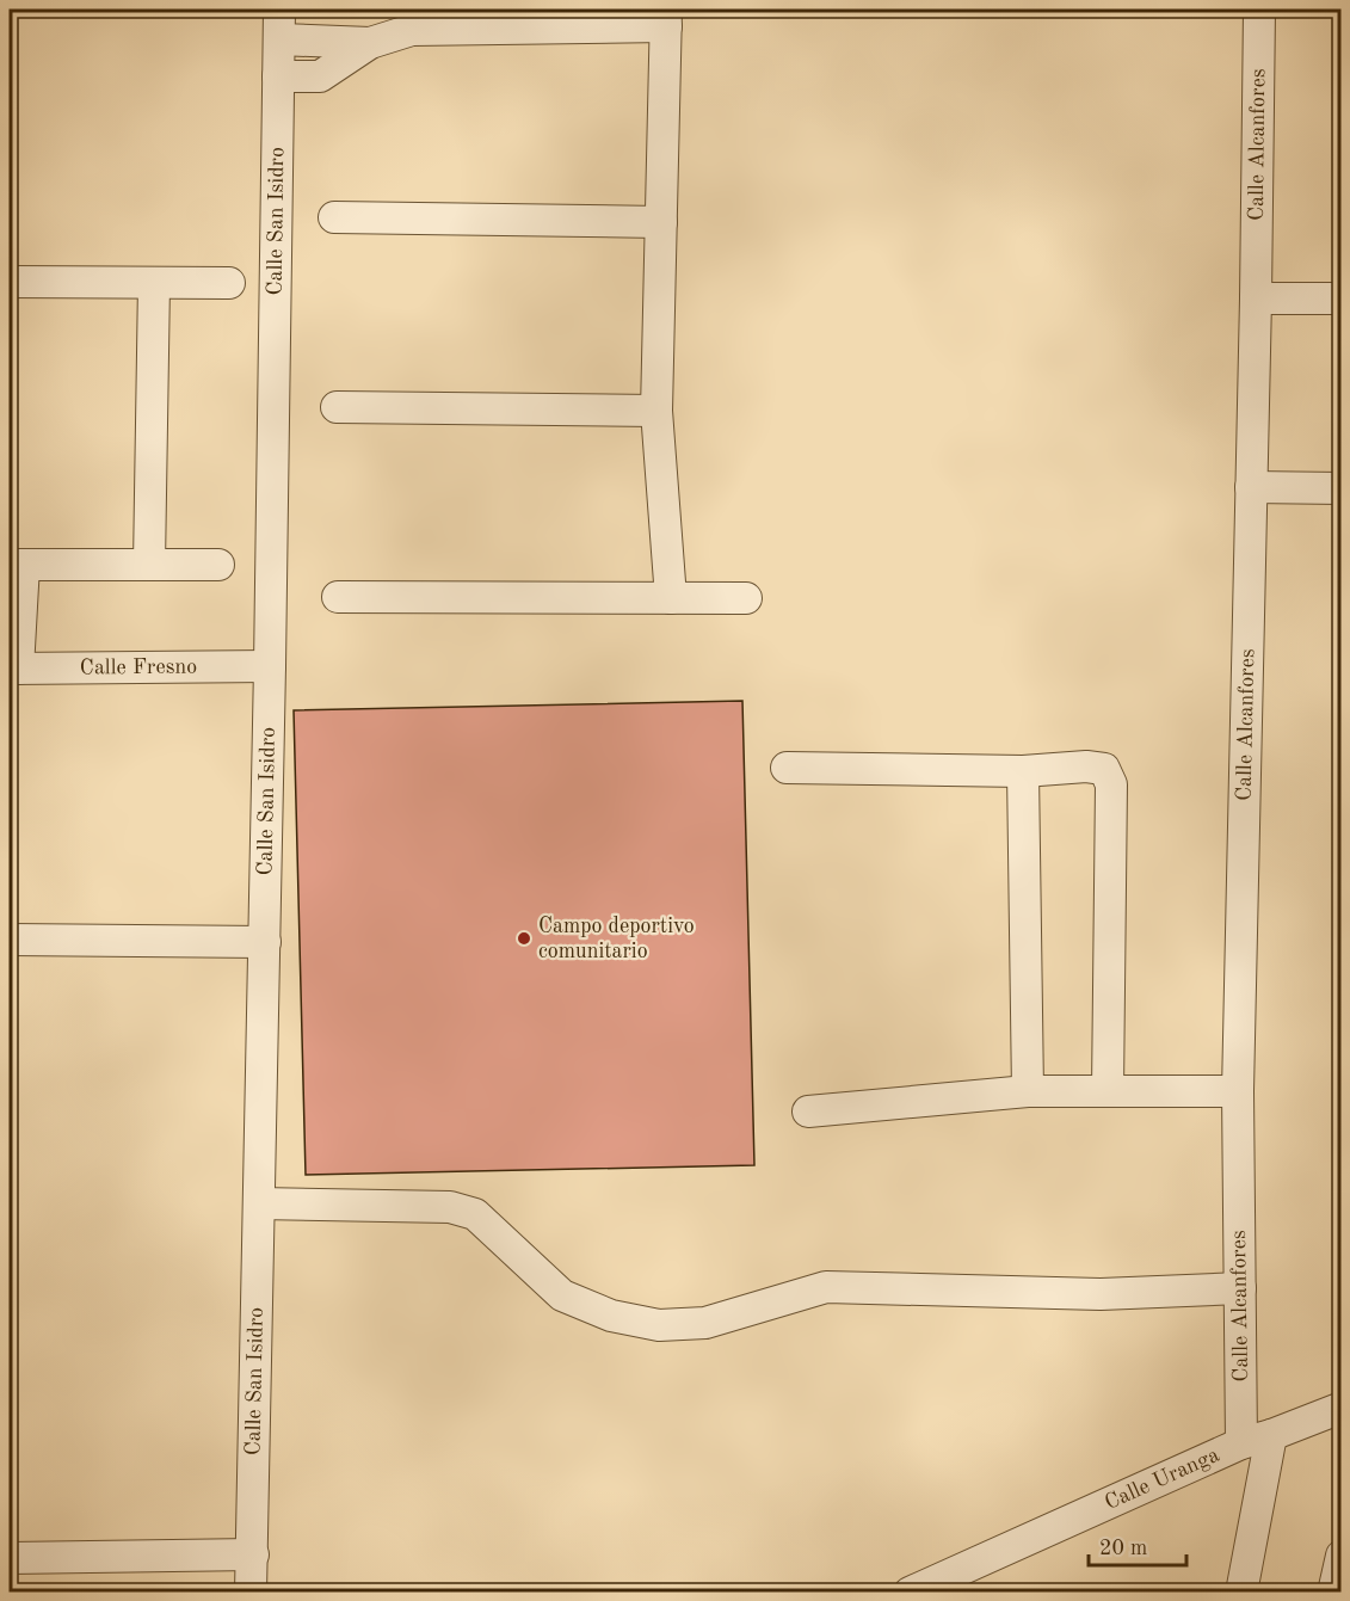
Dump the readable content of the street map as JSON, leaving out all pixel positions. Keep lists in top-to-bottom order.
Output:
{
  "streets": {
    "street": [
      "Calle Alcanfores",
      "Calle San Isidro",
      "Calle Fresno",
      "Calle Uranga"
    ]
  },
  "crossings": [
    ["Calle Alcanfores", "Calle Uranga"],
    ["Calle San Isidro", "Calle Fresno"]
  ],
  "places": ["Campo deportivo comunitario"],
  "scale_bar": "20 m"
}
